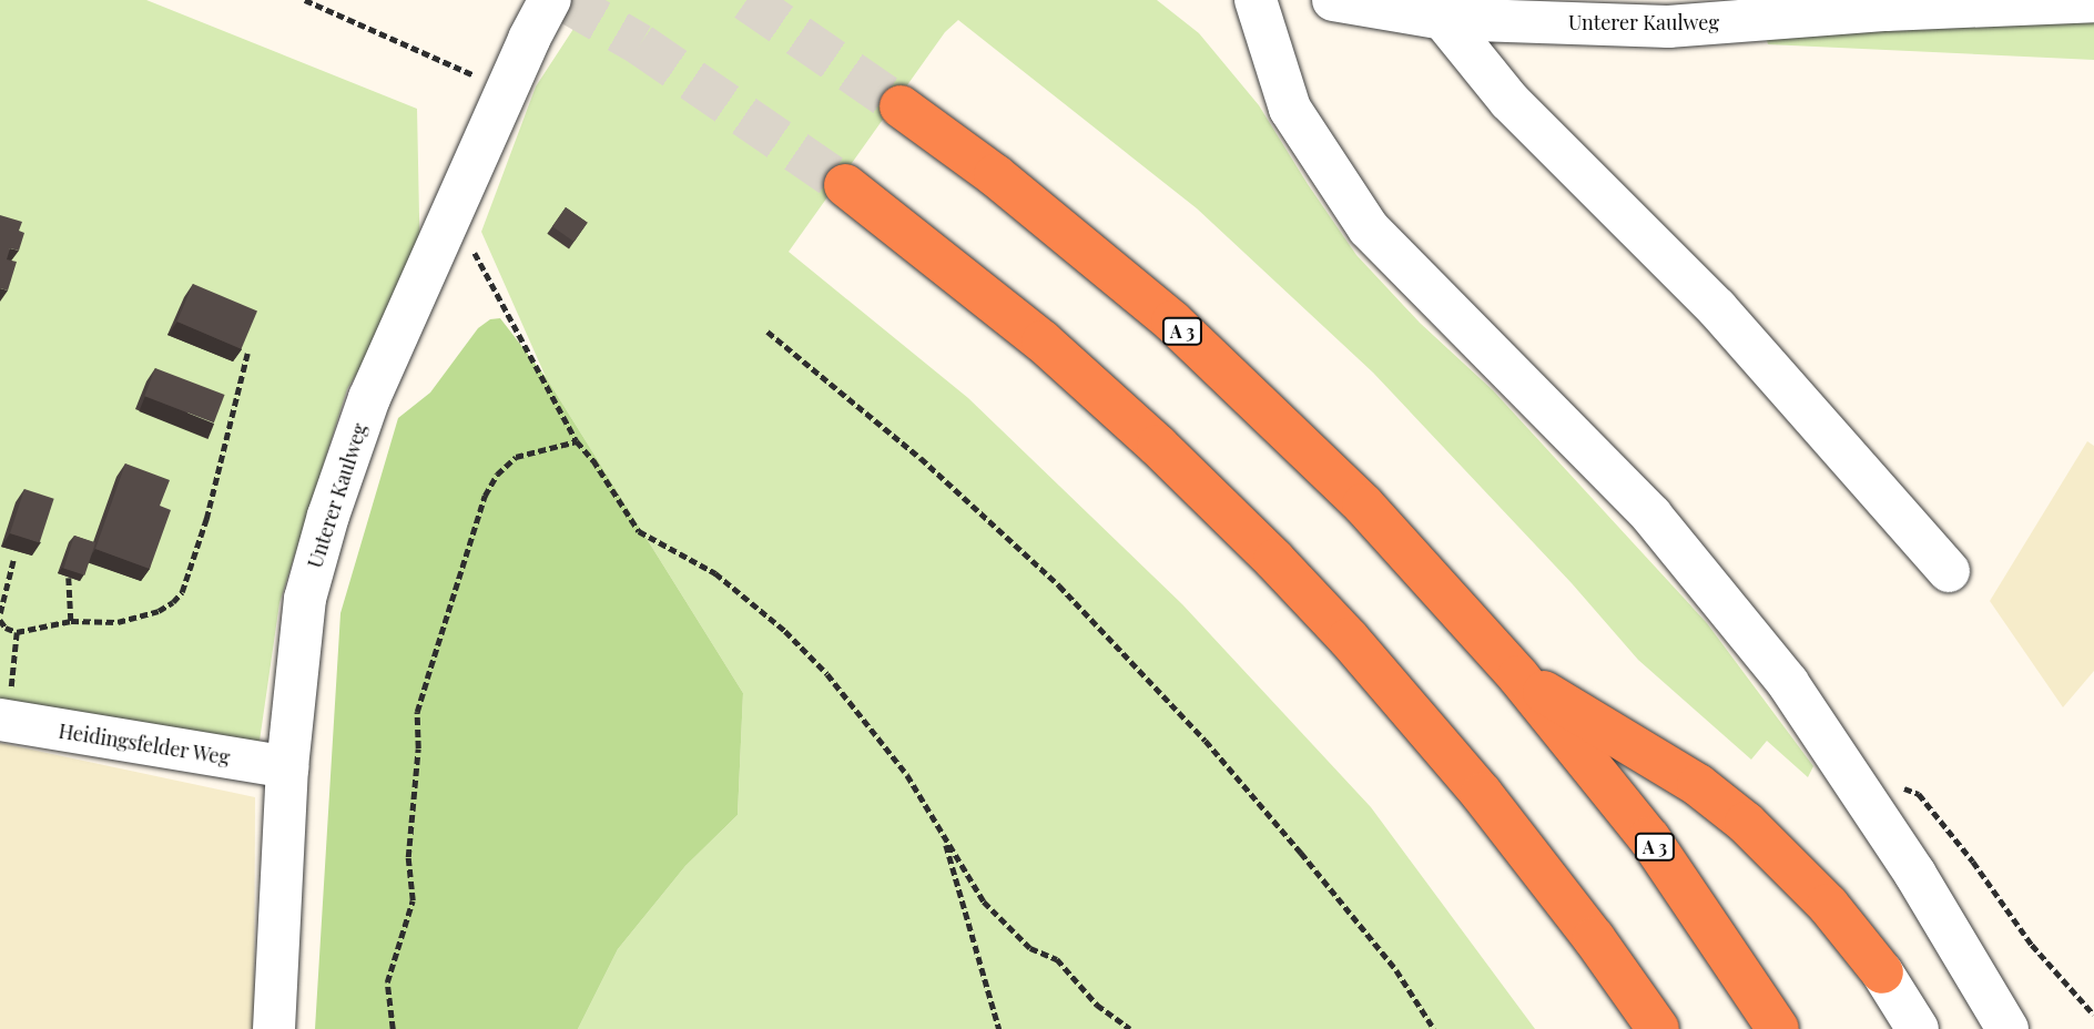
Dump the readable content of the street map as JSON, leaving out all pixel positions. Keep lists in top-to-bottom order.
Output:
{
  "streets": {
    "highway": ["A 3"],
    "street": ["Unterer Kaulweg", "Heidingsfelder Weg"]
  },
  "crossings": [
    ["Unterer Kaulweg", "Heidingsfelder Weg"]
  ]
}
